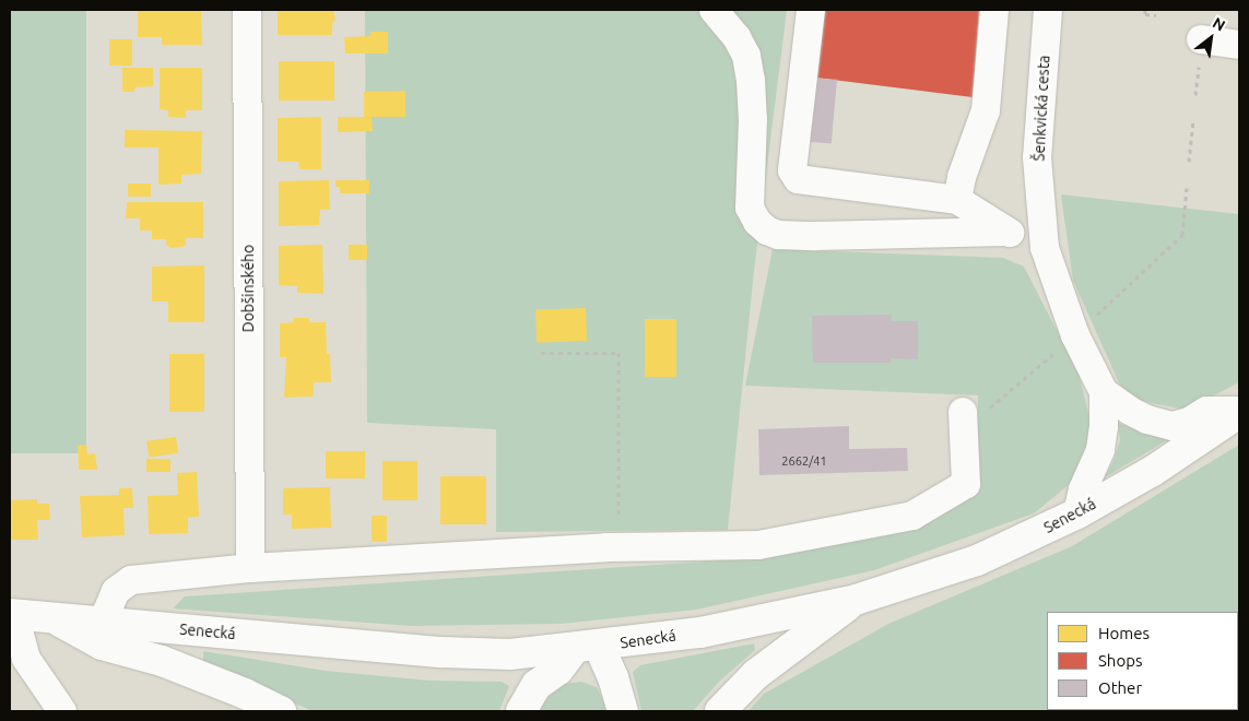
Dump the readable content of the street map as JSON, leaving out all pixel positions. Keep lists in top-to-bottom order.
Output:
{
  "streets": {
    "main road": ["Senecká"],
    "street": ["Šenkvická cesta", "Dobšinského"]
  },
  "house_numbers": ["2662/41"],
  "legend": ["Homes", "Shops", "Other"],
  "north": "top right"
}
